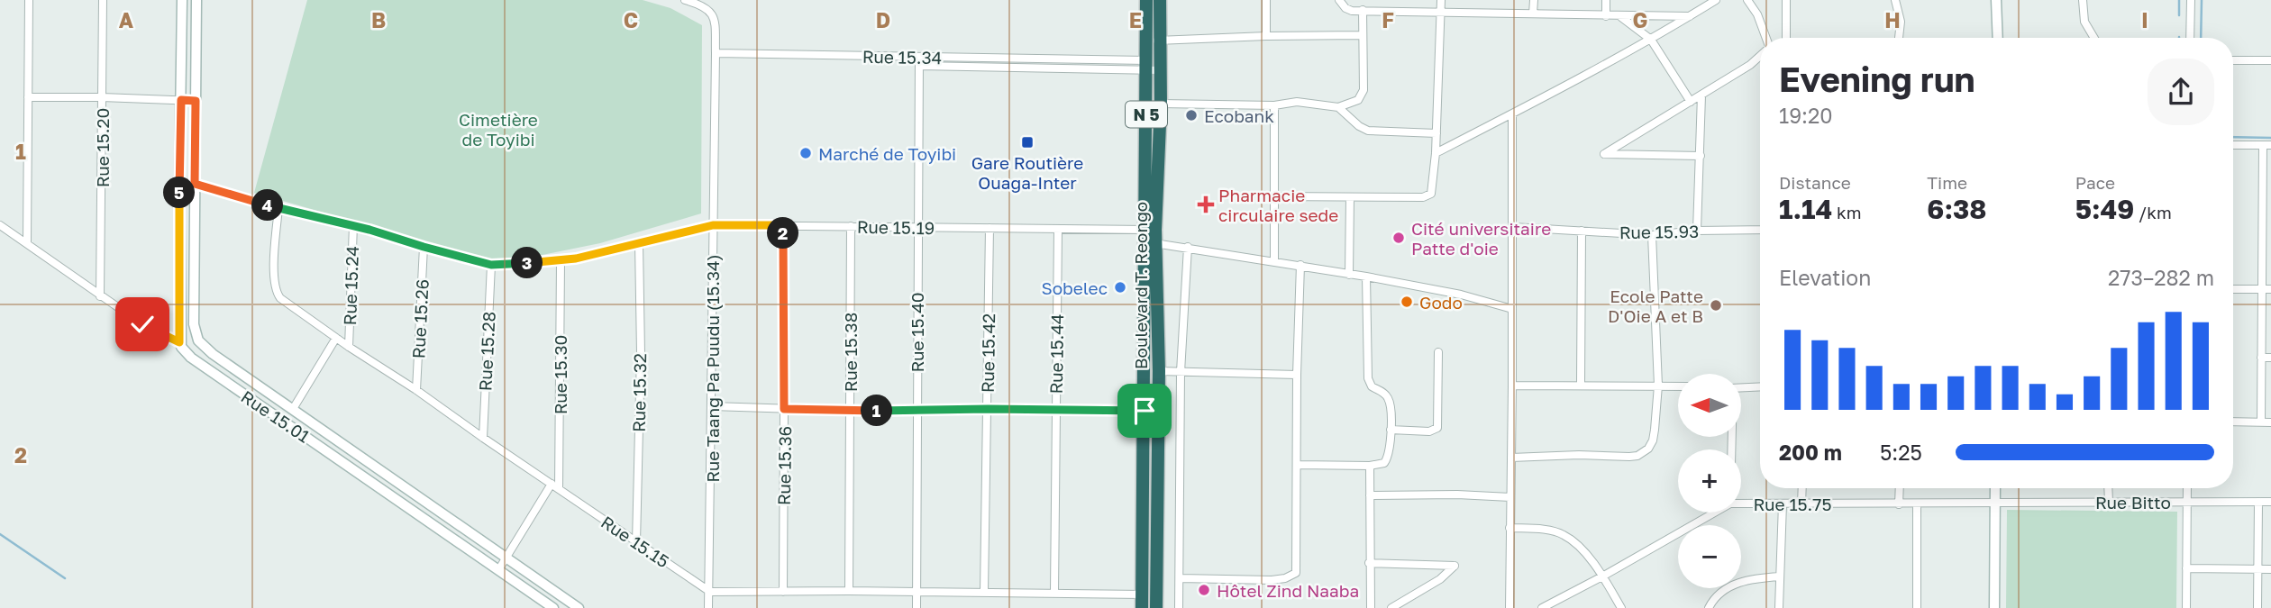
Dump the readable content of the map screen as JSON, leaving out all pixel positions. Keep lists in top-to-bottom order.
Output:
{
  "streets": {
    "highway": ["N 5", "Boulevard T. Reongo"],
    "main road": ["Rue 15.01"],
    "street": [
      "Rue 15.34",
      "Rue 15.20",
      "Rue 15.19",
      "Rue 15.93",
      "Rue 15.24",
      "Rue 15.26",
      "Rue 15.40",
      "Rue 15.28",
      "Rue 15.38",
      "Rue 15.42",
      "Rue 15.44",
      "Rue Taang Pa Puudu (15.34)",
      "Rue 15.30",
      "Rue 15.32",
      "Rue 15.36",
      "Rue Bitto",
      "Rue 15.75",
      "Rue 15.15"
    ]
  },
  "crossings": [
    ["Rue 15.34", "N 5"],
    ["Rue 15.34", "Boulevard T. Reongo"],
    ["Rue 15.34", "Rue 15.40"],
    ["Rue 15.34", "Rue Taang Pa Puudu (15.34)"],
    ["N 5", "Rue 15.19"],
    ["N 5", "Boulevard T. Reongo"],
    ["Rue 15.20", "Rue 15.01"],
    ["Rue 15.19", "Rue 15.24"],
    ["Rue 15.19", "Boulevard T. Reongo"],
    ["Rue 15.19", "Rue 15.26"],
    ["Rue 15.19", "Rue 15.40"],
    ["Rue 15.19", "Rue 15.28"],
    ["Rue 15.19", "Rue 15.38"],
    ["Rue 15.19", "Rue 15.42"],
    ["Rue 15.19", "Rue 15.44"],
    ["Rue 15.19", "Rue Taang Pa Puudu (15.34)"],
    ["Rue 15.19", "Rue 15.30"],
    ["Rue 15.19", "Rue 15.32"],
    ["Rue 15.19", "Rue 15.01"],
    ["Rue 15.19", "Rue 15.36"],
    ["Rue 15.19", "Rue 15.15"],
    ["Rue 15.24", "Rue 15.01"],
    ["Rue 15.24", "Rue 15.15"],
    ["Rue 15.26", "Rue 15.15"],
    ["Rue 15.28", "Rue 15.15"],
    ["Rue Taang Pa Puudu (15.34)", "Rue 15.15"],
    ["Rue 15.30", "Rue 15.15"],
    ["Rue 15.32", "Rue 15.15"],
    ["Rue Bitto", "Rue 15.75"]
  ],
  "parks": ["Cimetière de Toyibi"],
  "places": {
    "other": [
      "Ecobank",
      "Marché de Toyibi",
      "Cité universitaire Patte d'oie",
      "Sobelec",
      "Godo",
      "Ecole Patte D'Oie A et B",
      "Hôtel Zind Naaba"
    ],
    "transit": ["Gare Routière Ouaga-Inter"],
    "health": ["Pharmacie circulaire sede"]
  },
  "north": "left",
  "page": {
    "heading": ["Evening run", "19:20"],
    "stats": [
      ["Distance", "1.14 km"],
      ["Time", "6:38"],
      ["Pace", "5:49 /km"]
    ],
    "pins": [
      "5",
      "4",
      "2",
      "3",
      "1"
    ],
    "chart": ["Elevation", "273–282 m"],
    "map_buttons": ["+", "−"],
    "list": [
      {
        "name": "200 m",
        "note": "5:25"
      }
    ]
  },
  "grid": {
    "columns": [
      "A",
      "B",
      "C",
      "D",
      "E",
      "F",
      "G",
      "H",
      "I"
    ],
    "rows": ["1", "2"]
  }
}
